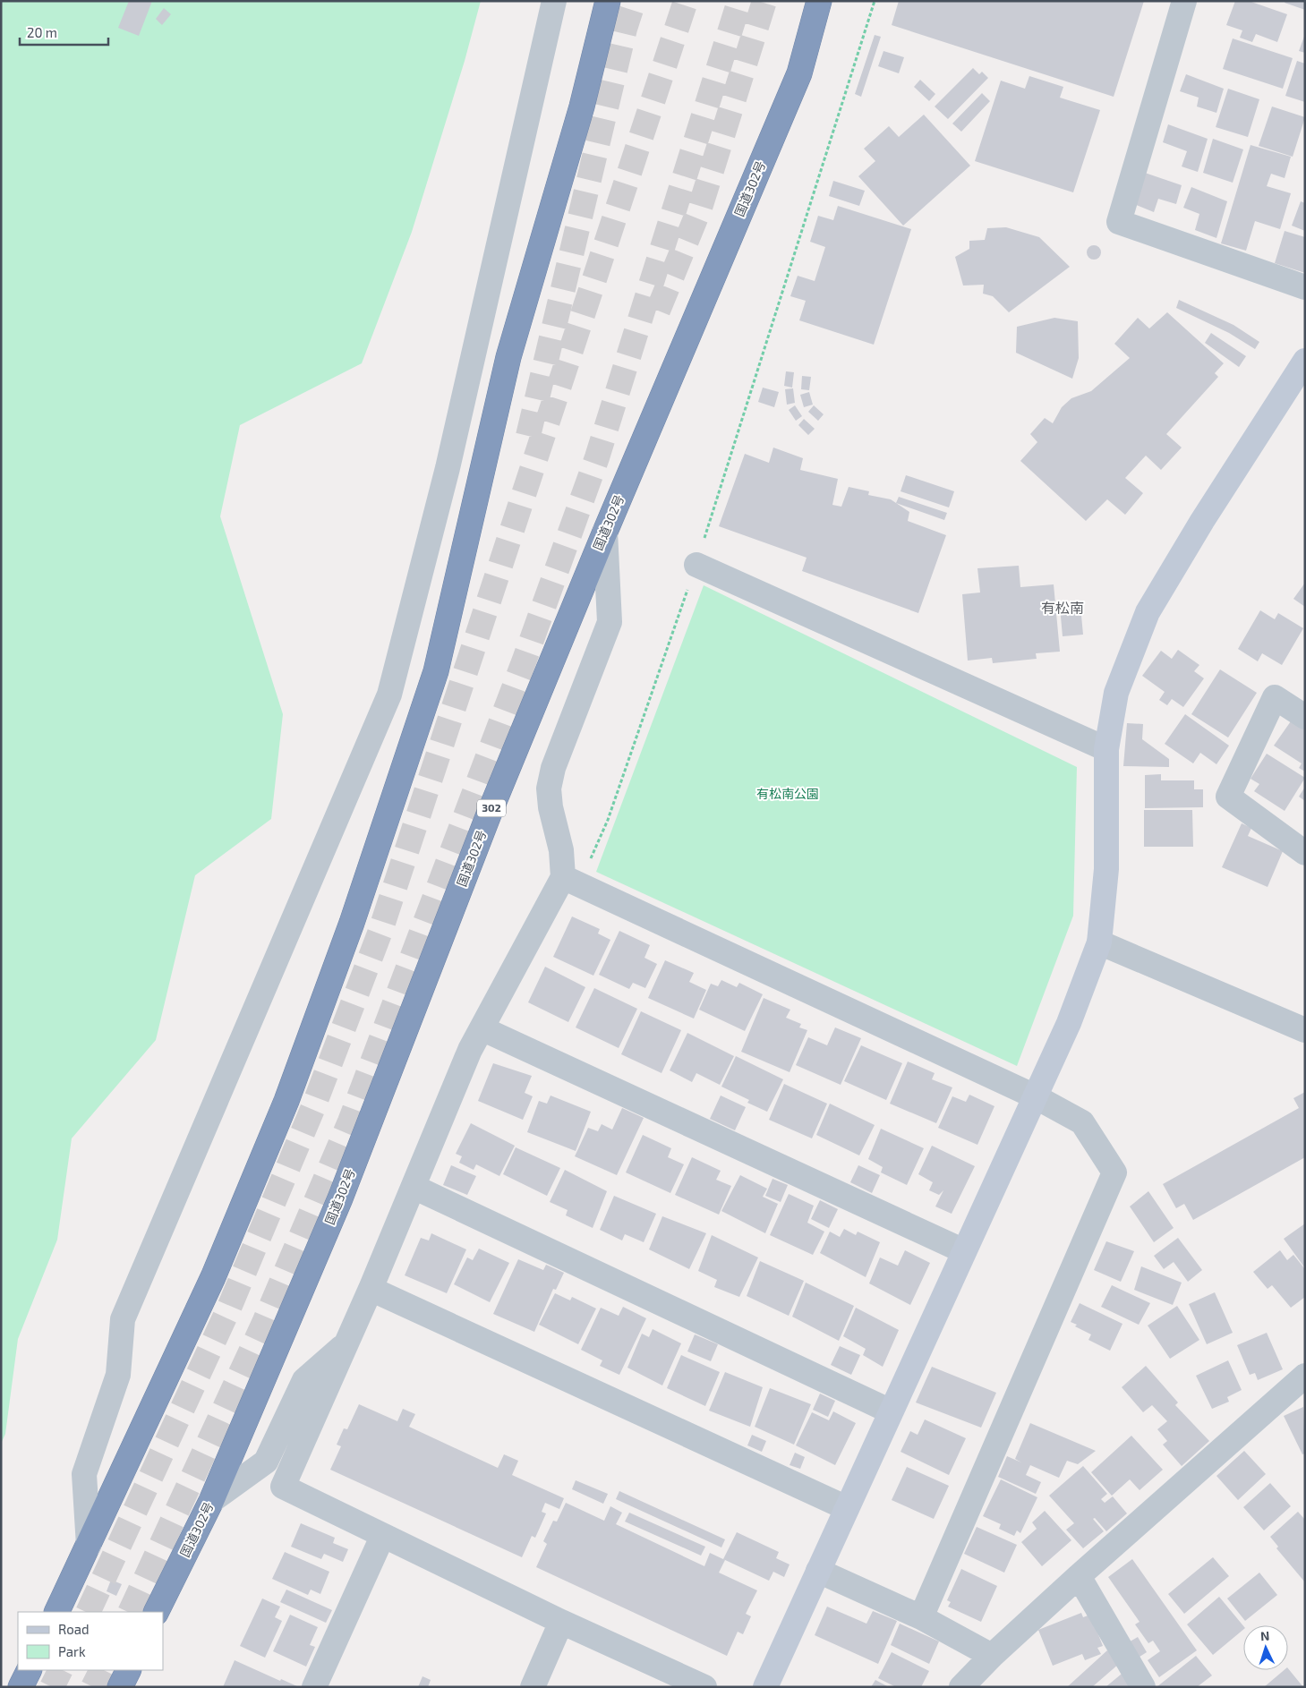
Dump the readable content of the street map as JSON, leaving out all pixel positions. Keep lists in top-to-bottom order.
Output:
{
  "streets": {
    "highway": ["国道302号", "302"]
  },
  "districts": ["有松南"],
  "parks": ["有松南公園"],
  "legend": ["Road", "Park"],
  "scale_bar": "20 m",
  "north": "top"
}
